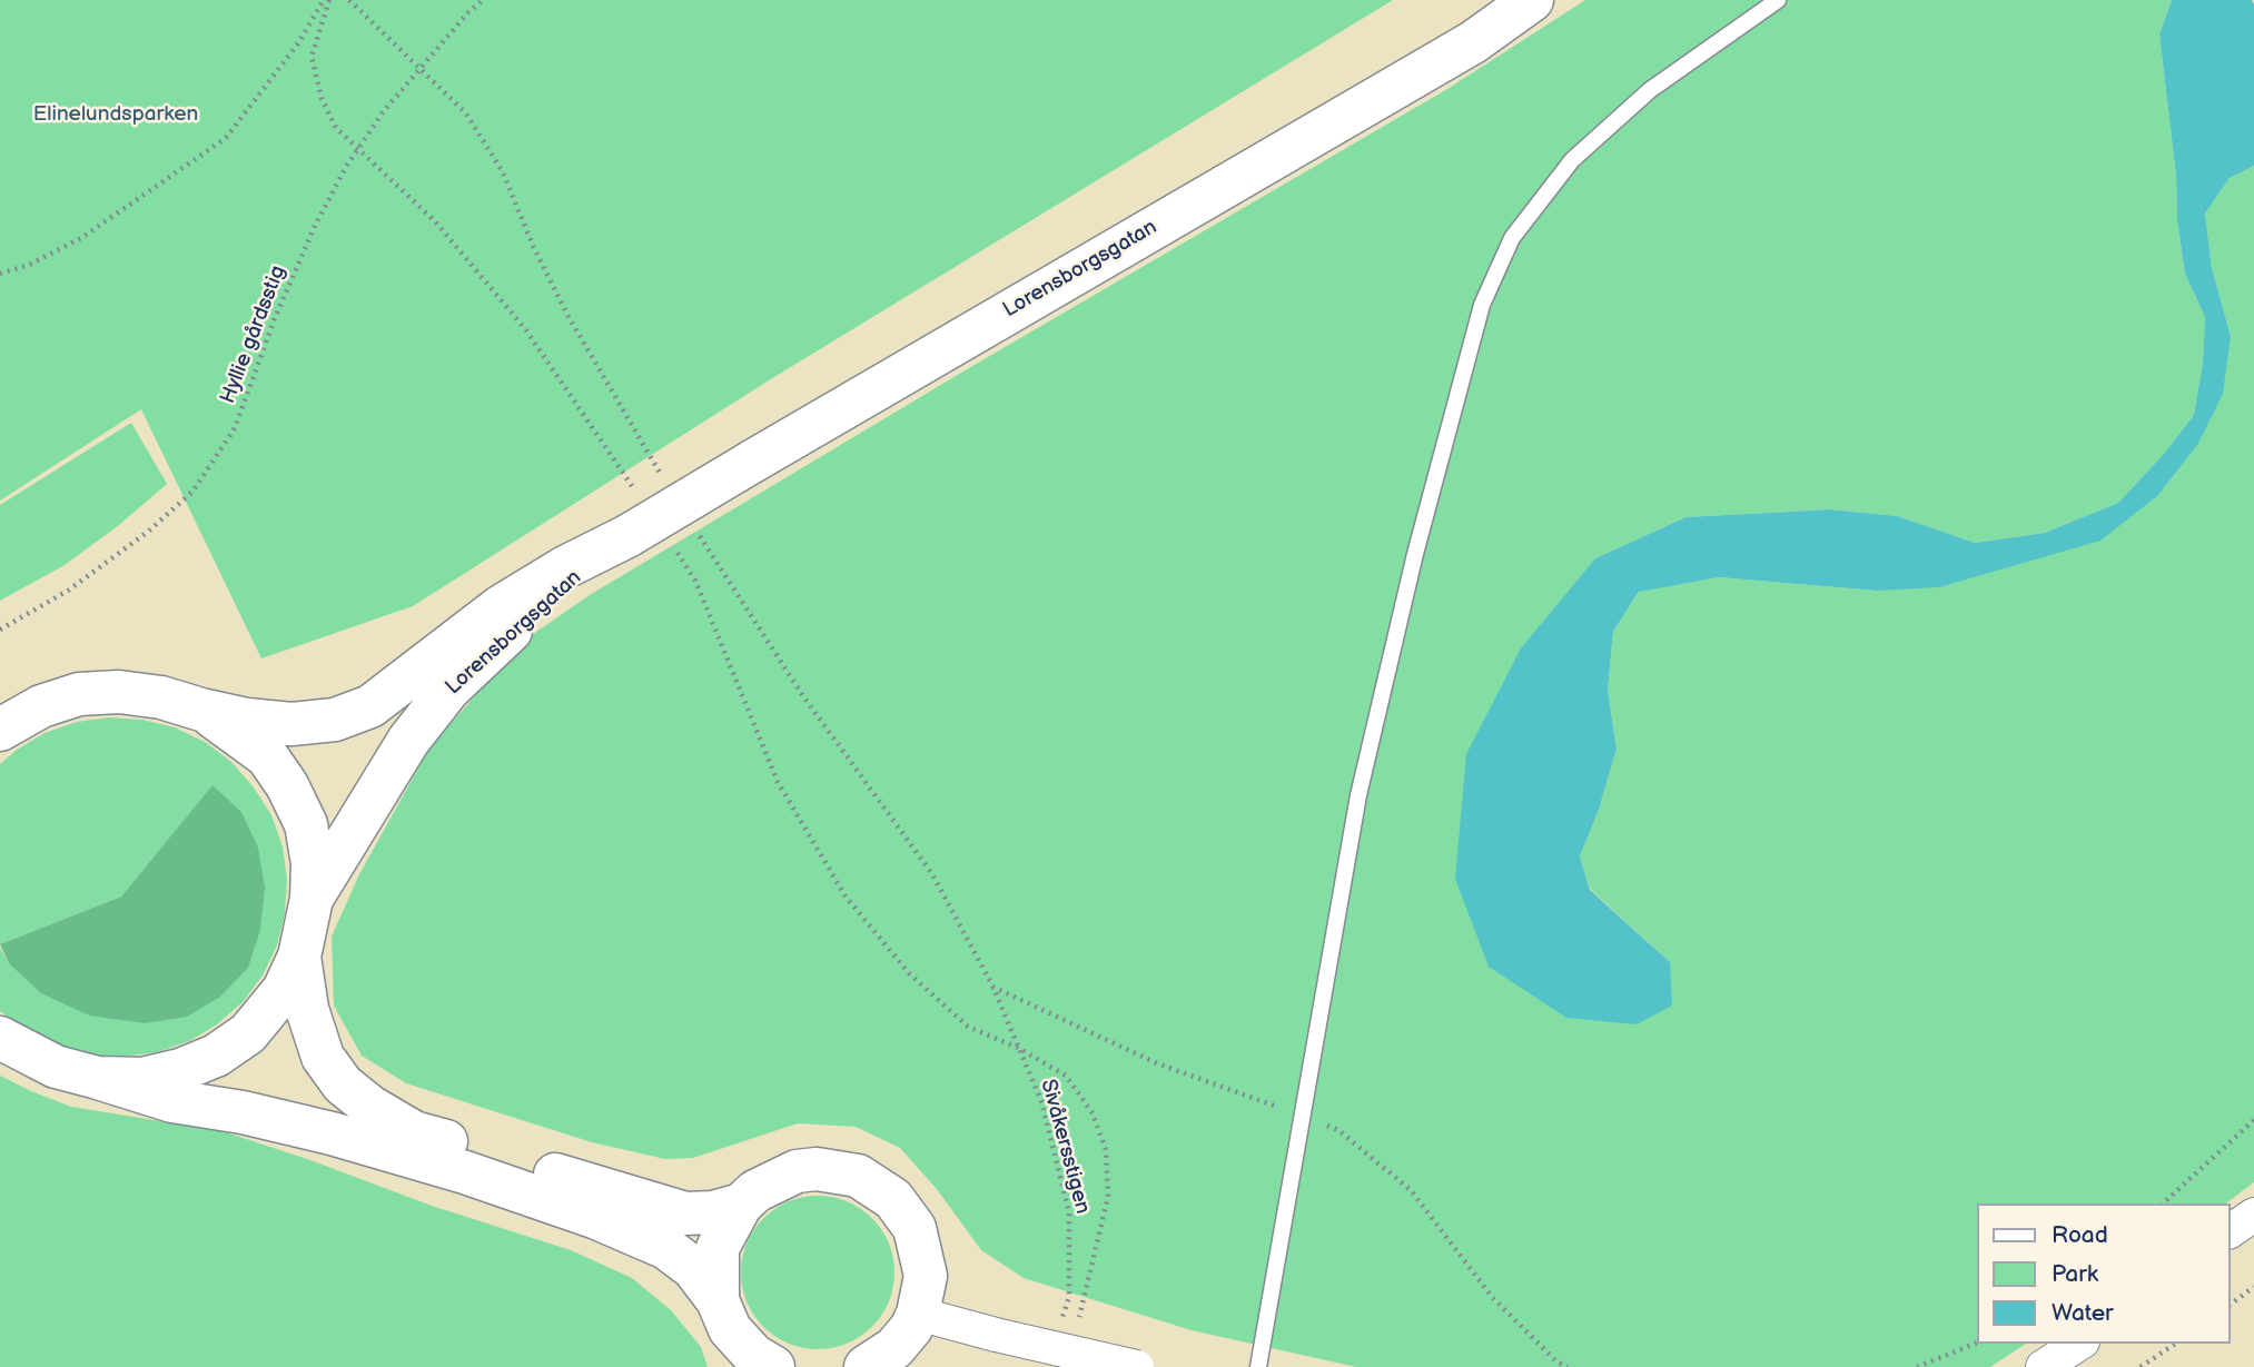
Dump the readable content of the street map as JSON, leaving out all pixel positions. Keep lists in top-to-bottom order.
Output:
{
  "streets": {
    "main road": ["Lorensborgsgatan"],
    "path": ["Hyllie gårdsstig", "Sivåkersstigen"]
  },
  "parks": ["Elinelundsparken"],
  "legend": ["Road", "Park", "Water"]
}
